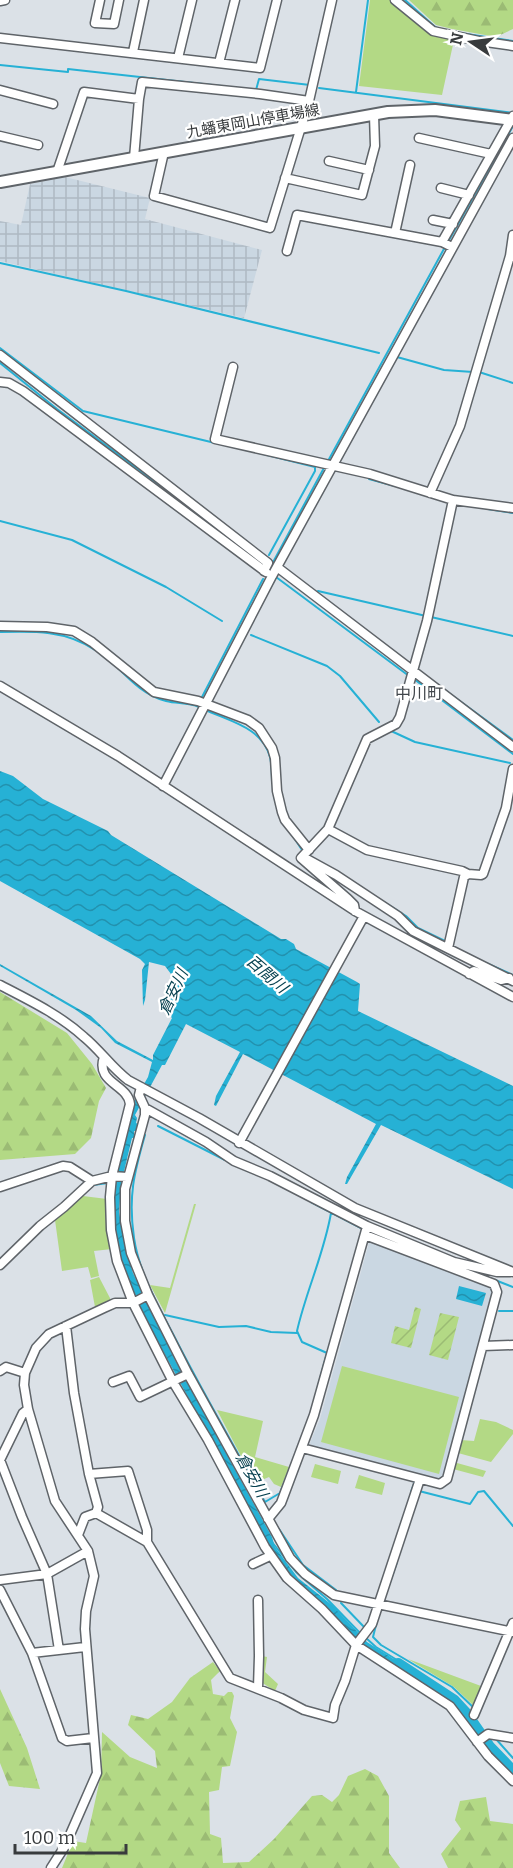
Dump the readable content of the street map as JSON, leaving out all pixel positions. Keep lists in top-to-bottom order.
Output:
{
  "streets": {
    "main road": ["九蟠東岡山停車場線"]
  },
  "districts": ["中川町"],
  "water": ["百間川", "倉安川"],
  "scale_bar": "100 m",
  "north": "left"
}
